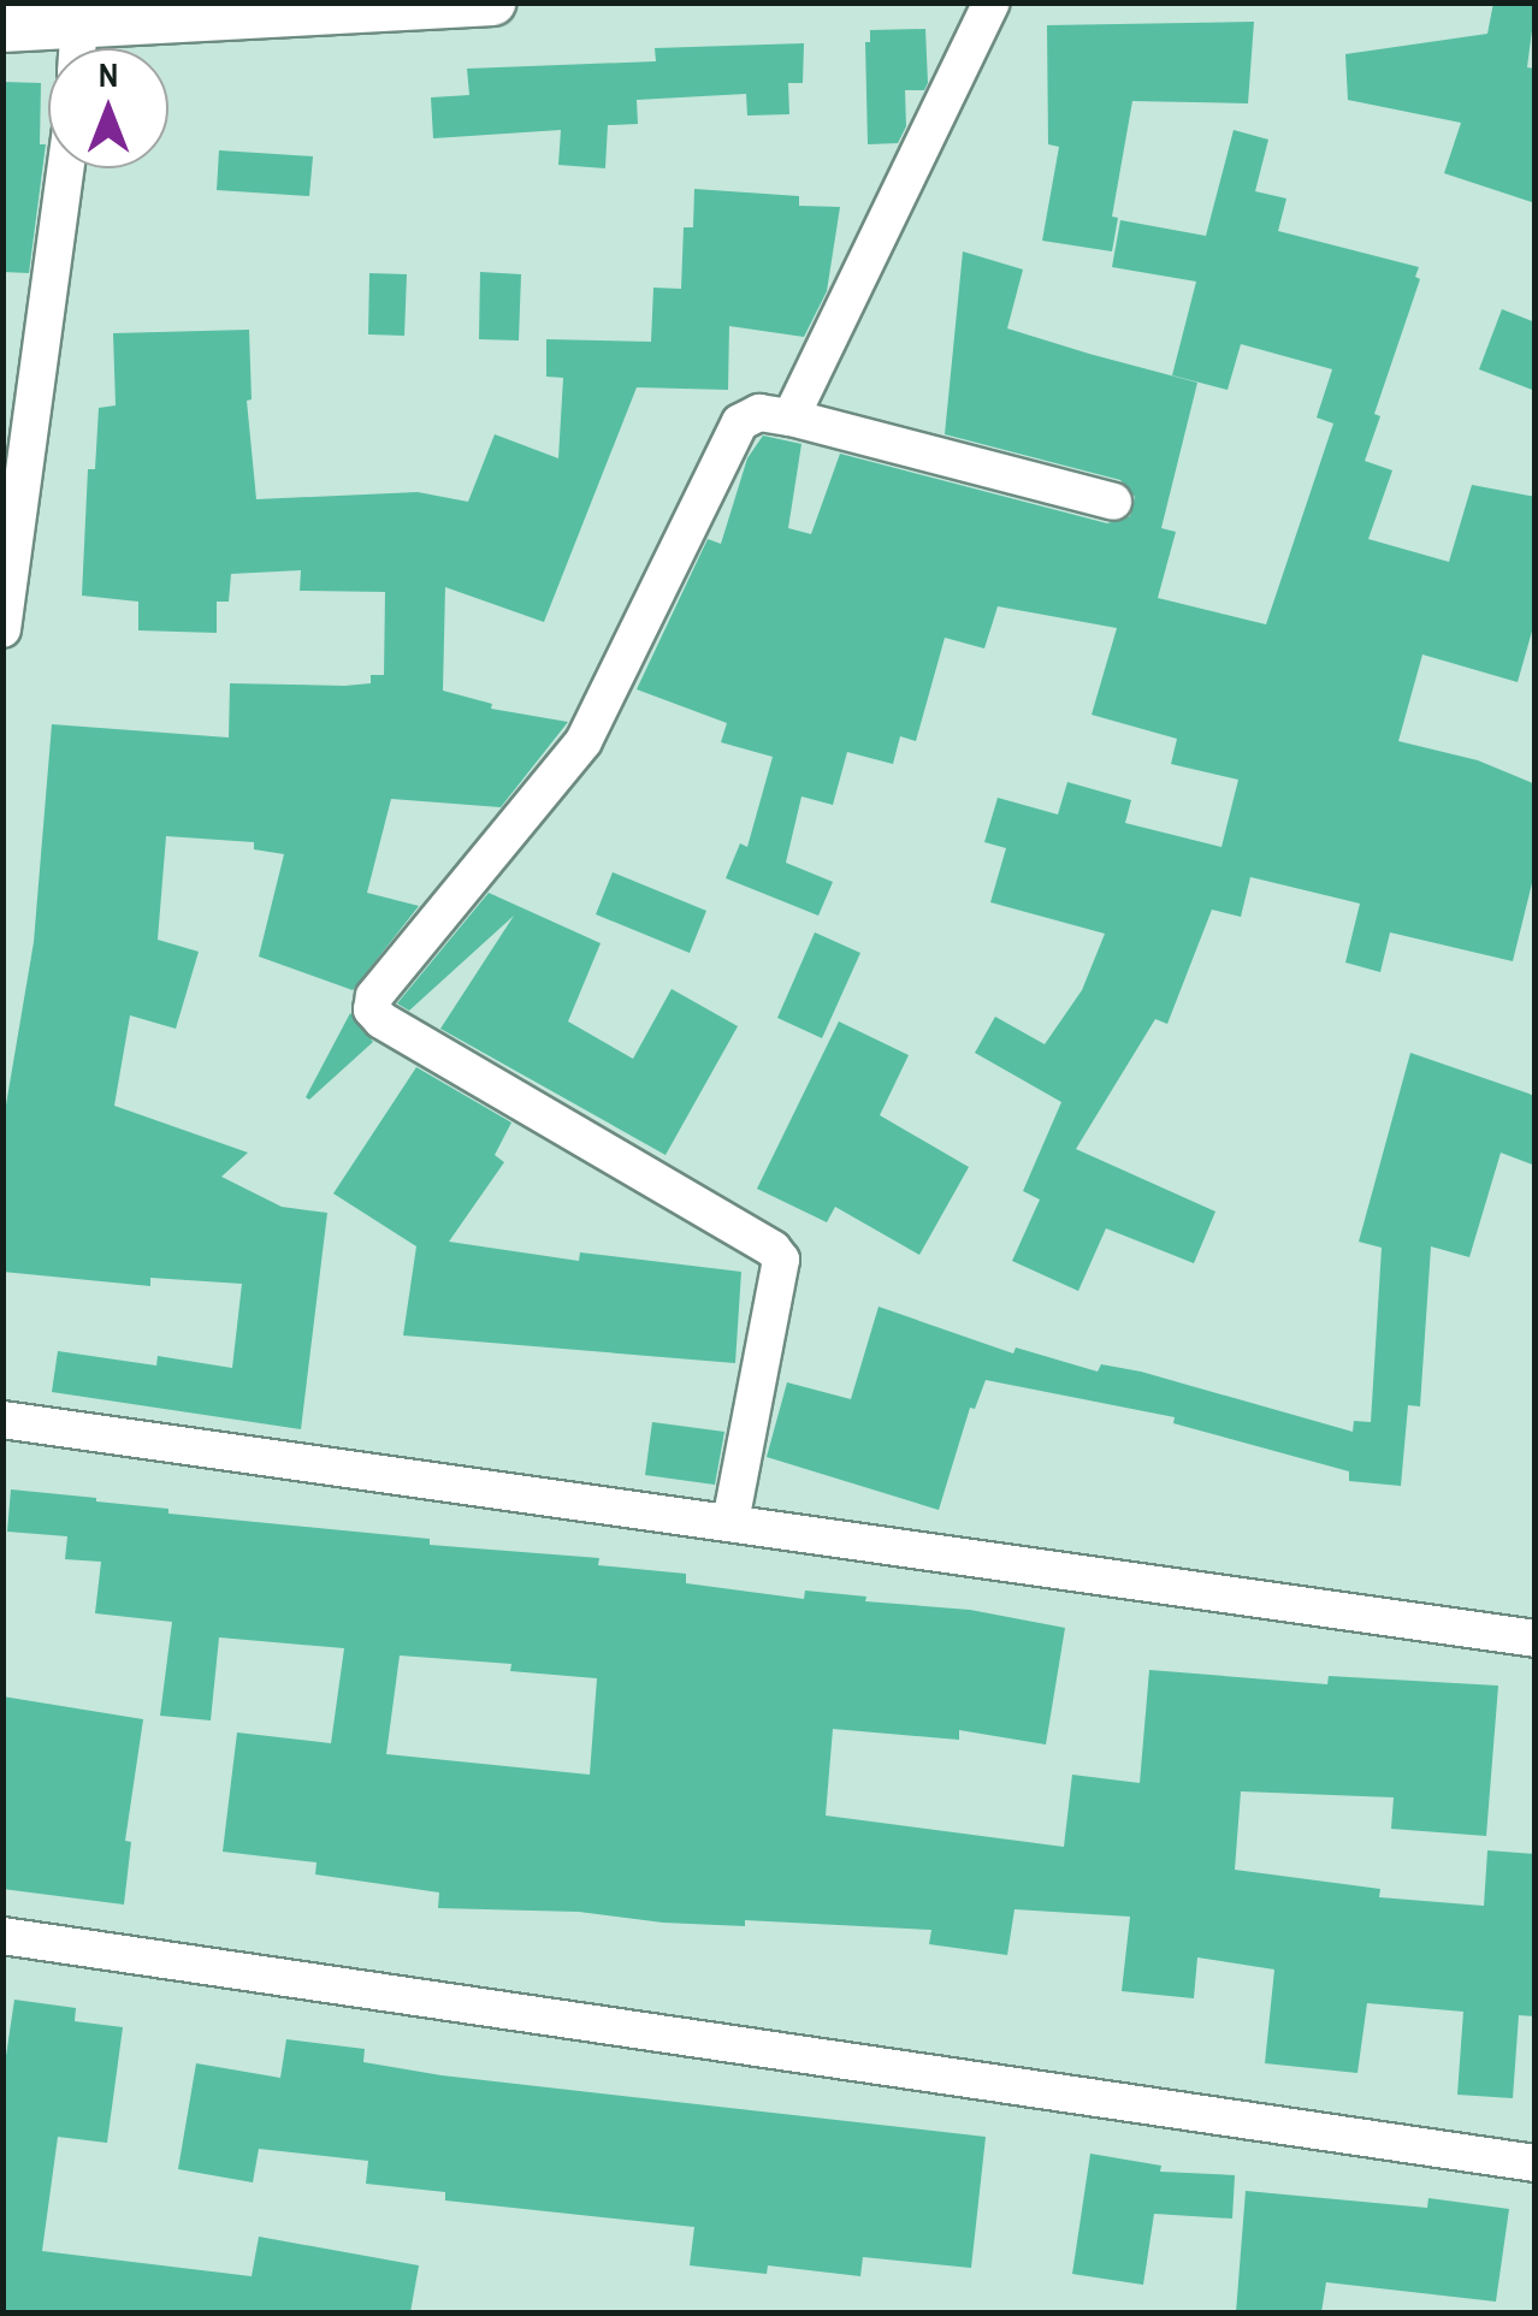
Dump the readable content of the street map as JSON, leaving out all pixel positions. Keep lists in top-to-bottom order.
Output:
{
  "north": "top"
}
